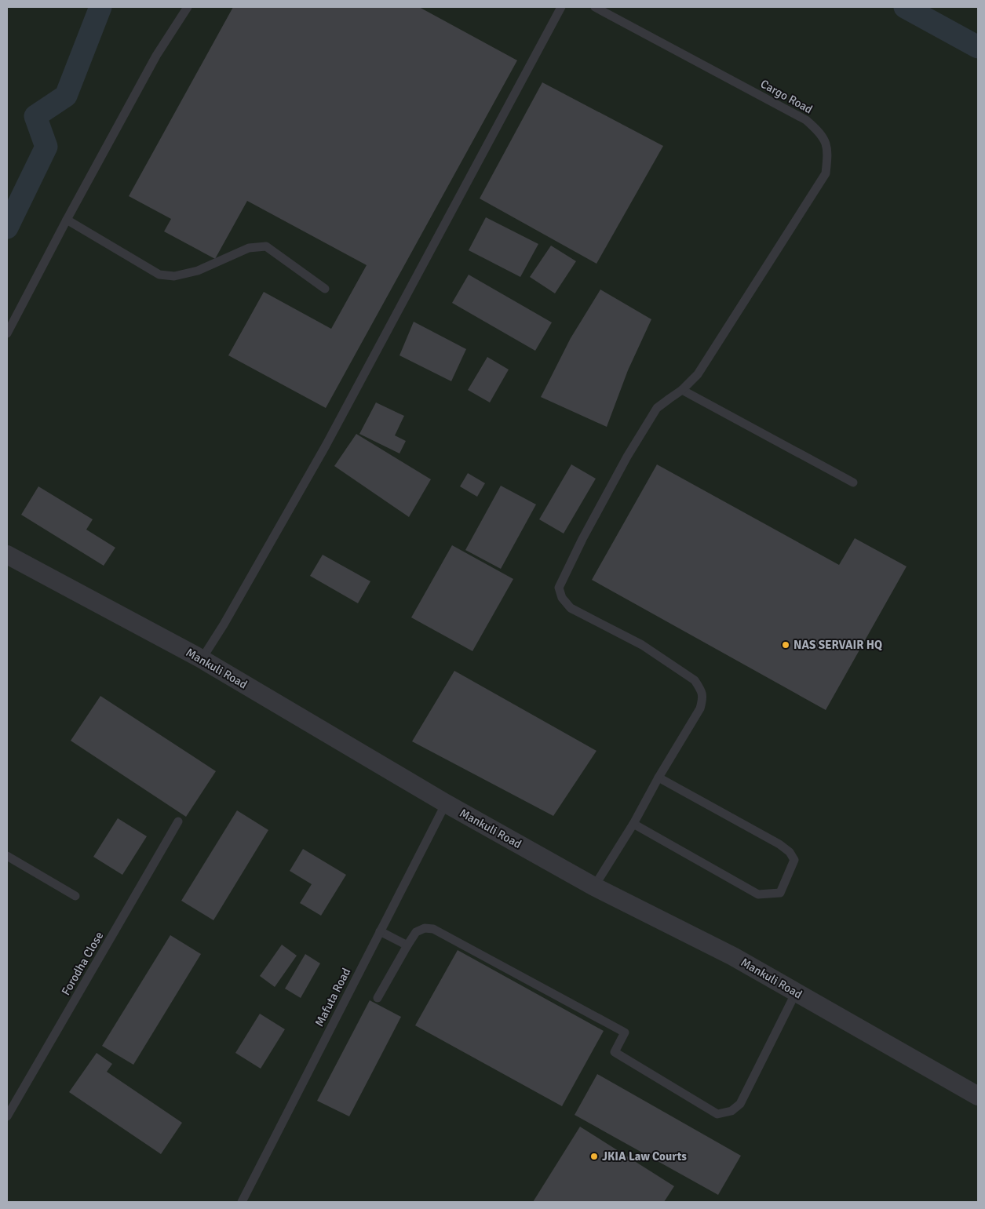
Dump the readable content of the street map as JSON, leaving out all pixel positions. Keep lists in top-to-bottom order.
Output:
{
  "streets": {
    "street": ["Mankuli Road"],
    "lane": ["Cargo Road", "Forodha Close", "Mafuta Road"]
  },
  "crossings": [
    ["Mankuli Road", "Mafuta Road"]
  ],
  "places": ["NAS SERVAIR HQ", "JKIA Law Courts"]
}
